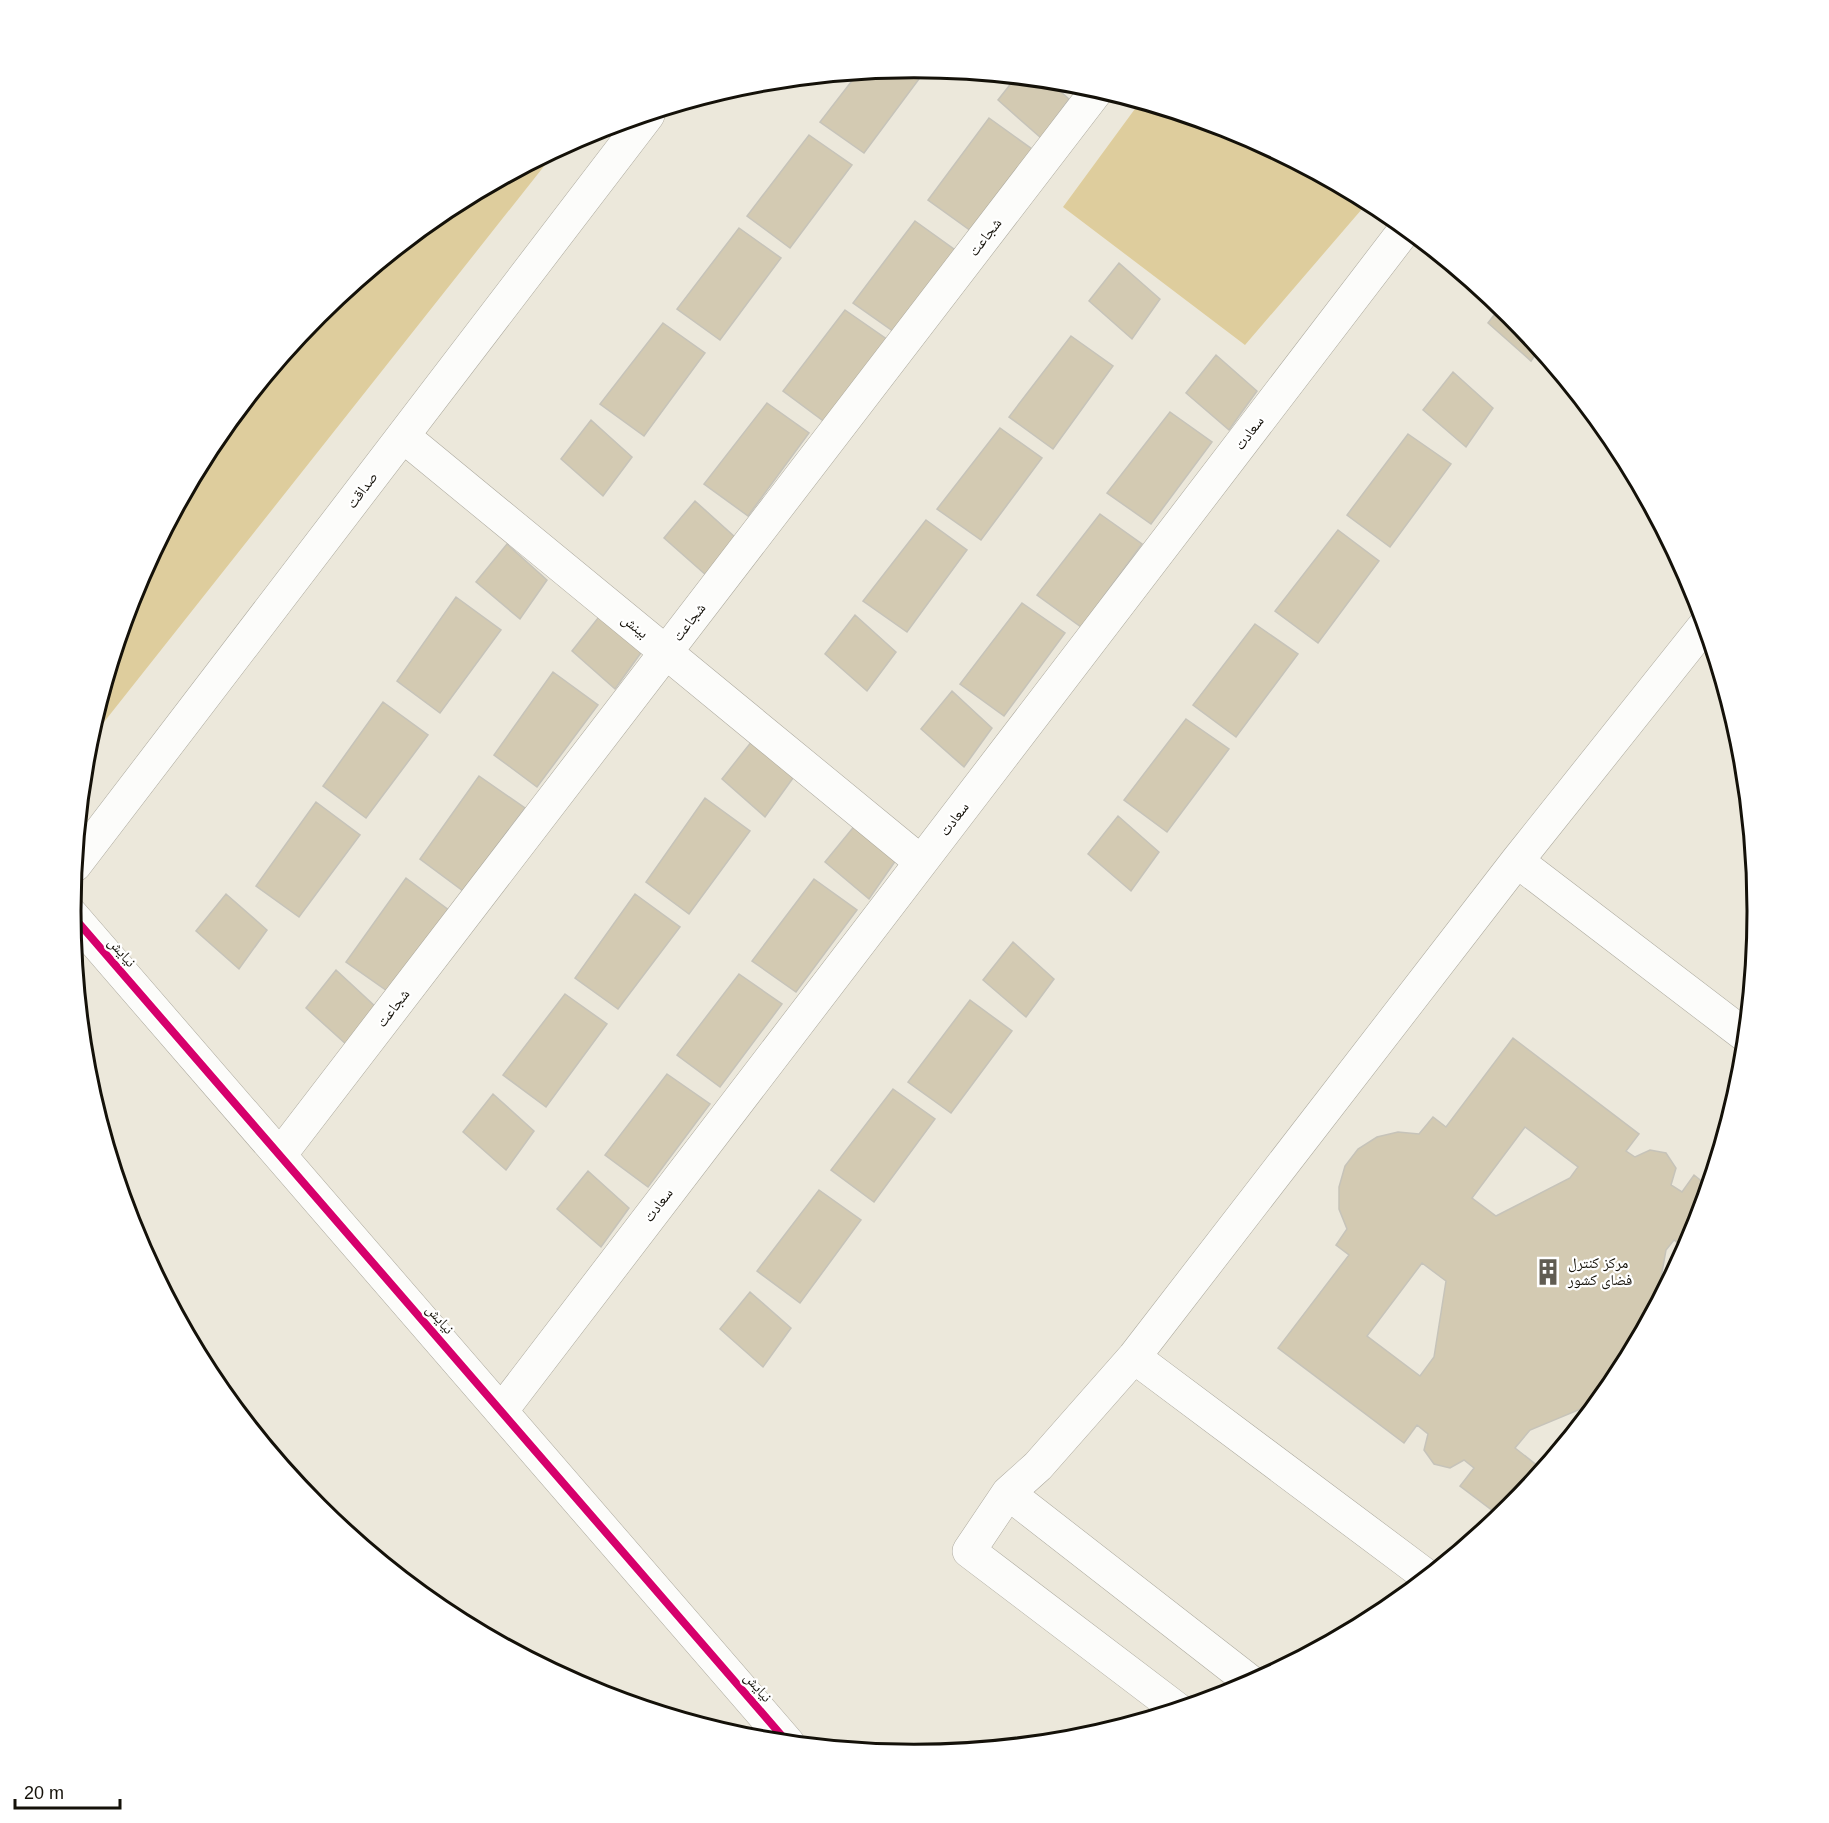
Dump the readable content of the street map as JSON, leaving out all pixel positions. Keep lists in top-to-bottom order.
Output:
{
  "streets": {
    "street": [
      "شجاعت",
      "سعادت",
      "صداقت",
      "بینش",
      "نیایش"
    ]
  },
  "crossings": [
    ["شجاعت", "بینش"],
    ["شجاعت", "نیایش"],
    ["سعادت", "بینش"],
    ["سعادت", "نیایش"],
    ["صداقت", "بینش"]
  ],
  "places": {
    "building": ["مرکز کنترل فضای کشور"]
  },
  "scale_bar": "20 m"
}
